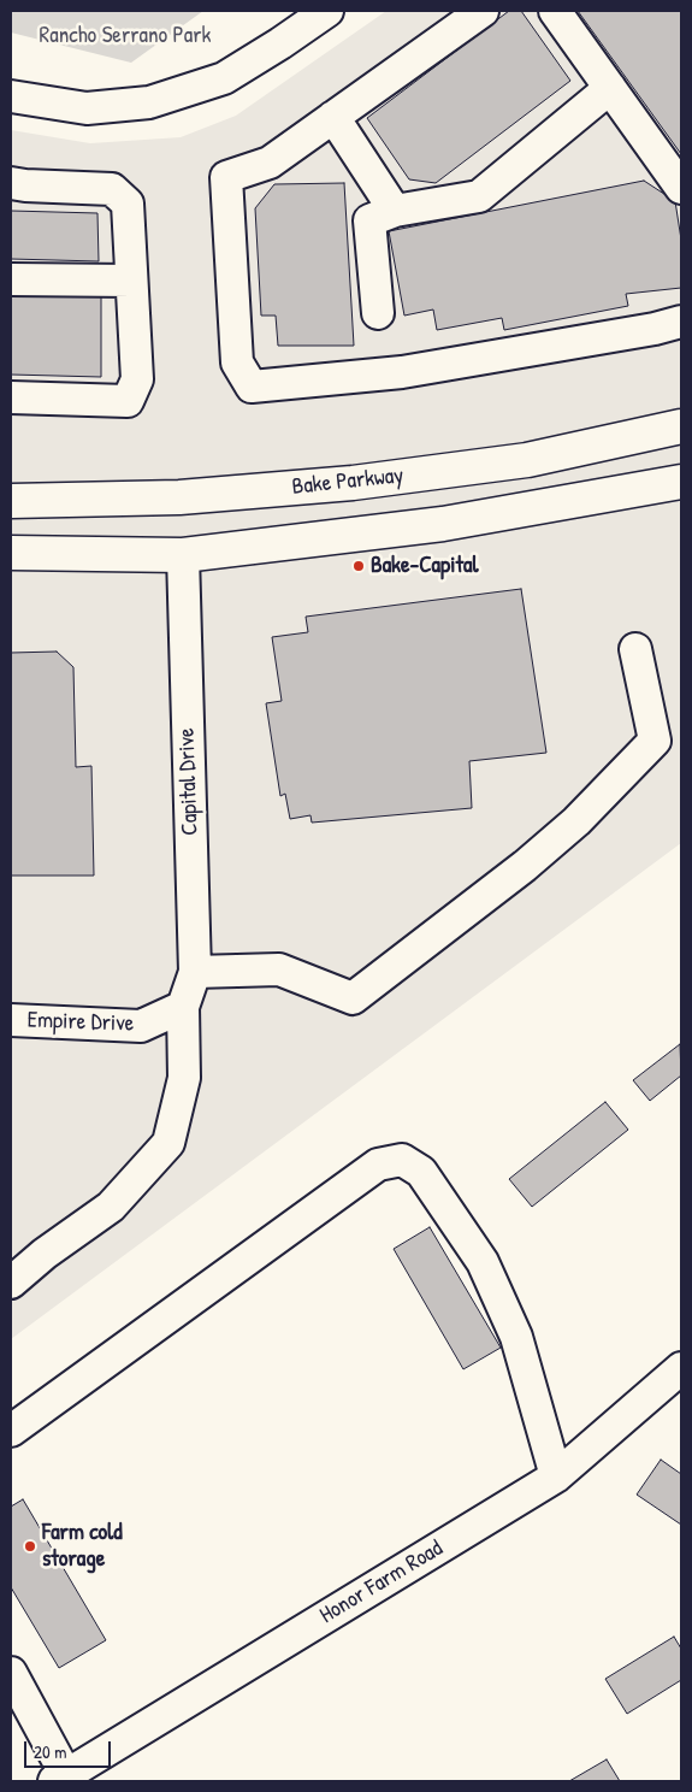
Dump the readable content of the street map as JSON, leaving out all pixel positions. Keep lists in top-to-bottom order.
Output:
{
  "streets": {
    "main road": ["Bake Parkway"],
    "street": ["Capital Drive", "Empire Drive", "Honor Farm Road"]
  },
  "crossings": [
    ["Capital Drive", "Empire Drive"]
  ],
  "parks": ["Rancho Serrano Park"],
  "places": ["Bake-Capital", "Farm cold storage"],
  "scale_bar": "20 m"
}
